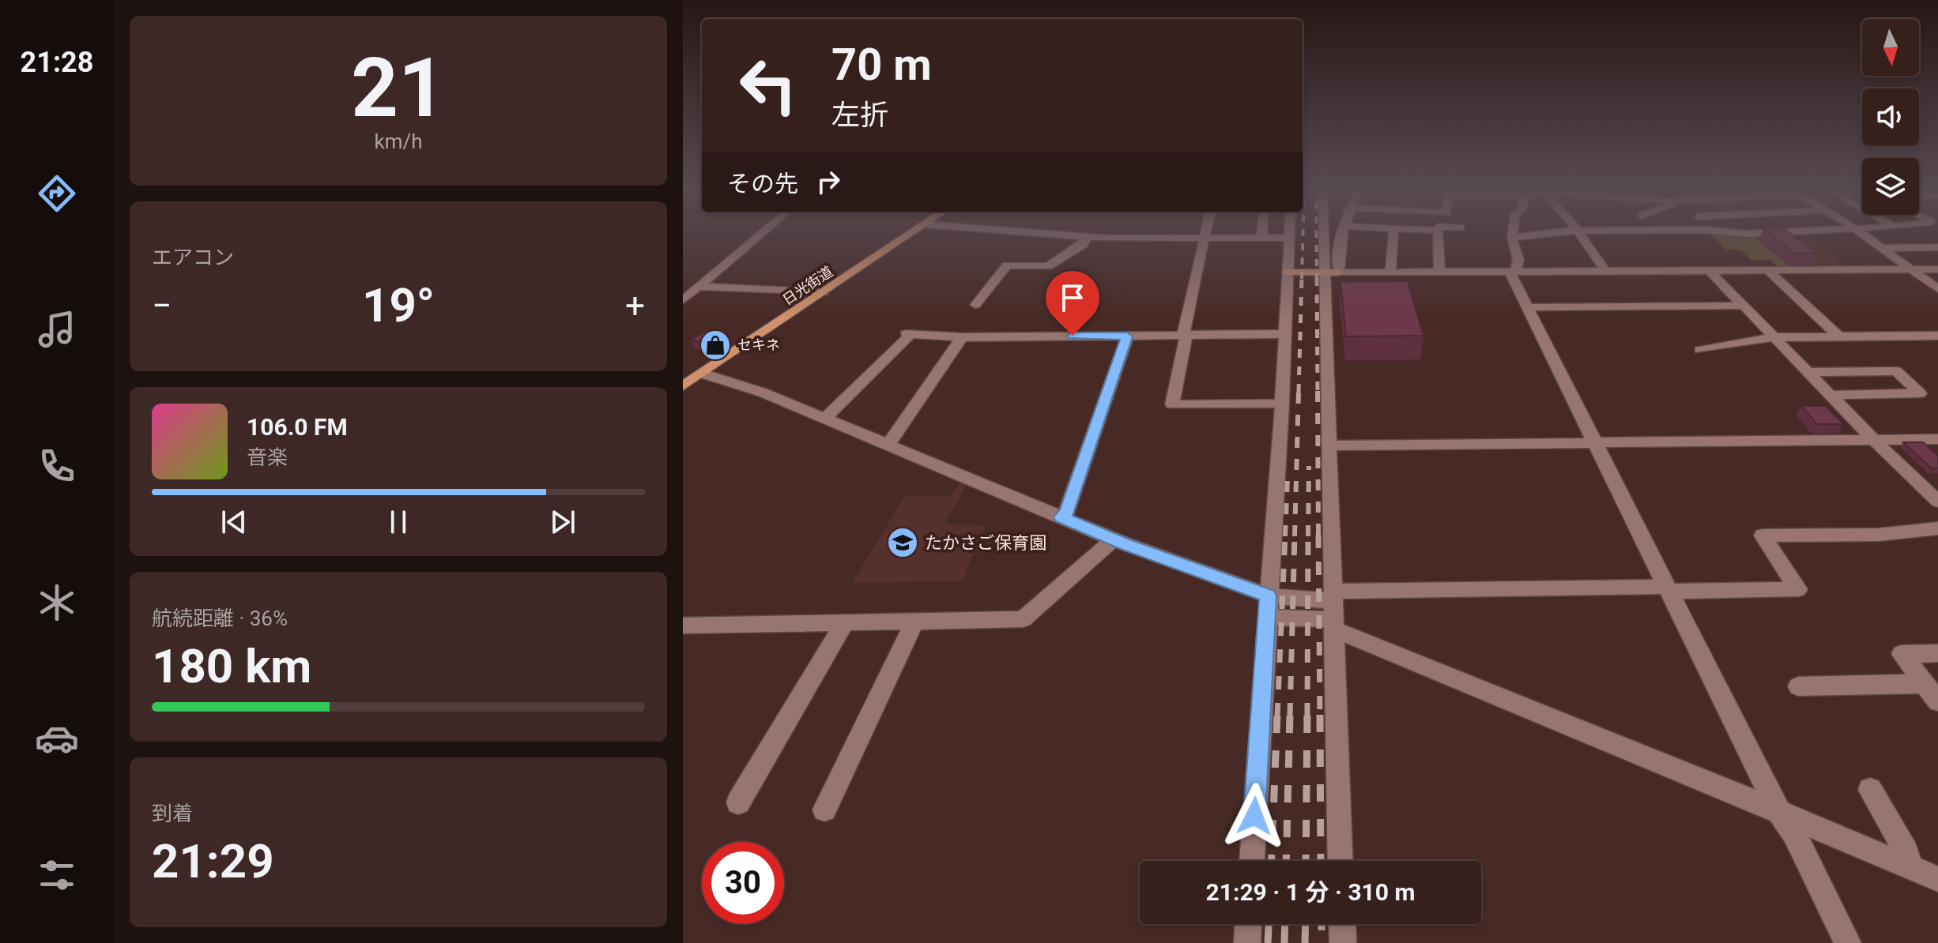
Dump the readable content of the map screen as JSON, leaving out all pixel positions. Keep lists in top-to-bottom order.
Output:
{
  "streets": {
    "main road": ["日光街道"]
  },
  "places": {
    "shop": ["セキネ"],
    "school or university": ["たかさご保育園"]
  },
  "north": "bottom",
  "page": {
    "tabs": "21:28",
    "tile": [
      ["21", "km/h"],
      "エアコン",
      ["航続距離 · 36%", "180 km"],
      ["到着", "21:29"]
    ],
    "turn": ["70 m", "左折"],
    "then": "その先",
    "heat": ["−", "19°", "+"],
    "song": ["106.0 FM", "音楽"],
    "limit": "30",
    "trip": "21:29 · 1 分 · 310 m"
  }
}
